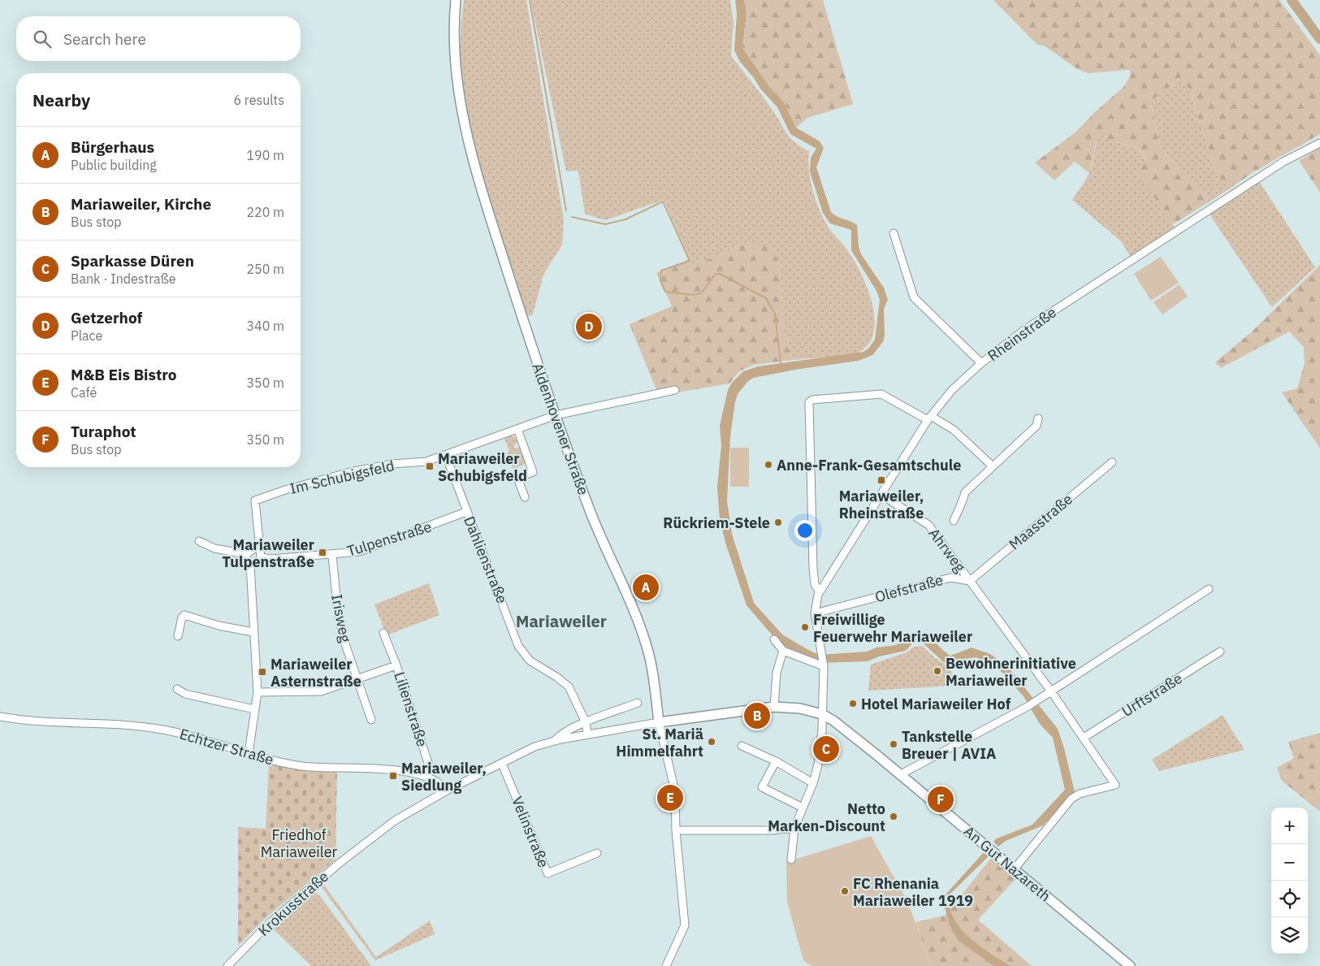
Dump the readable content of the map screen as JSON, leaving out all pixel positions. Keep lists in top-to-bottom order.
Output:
{
  "streets": {
    "main road": ["Aldenhovener Straße", "An Gut Nazareth"],
    "street": [
      "Rheinstraße",
      "Im Schubigsfeld",
      "Maasstraße",
      "Tulpenstraße",
      "Ahrweg",
      "Dahlienstraße",
      "Olefstraße",
      "Irisweg",
      "Urftstraße",
      "Lilienstraße",
      "Echtzer Straße",
      "Velinstraße",
      "Krokusstraße"
    ]
  },
  "crossings": [
    ["Rheinstraße", "Ahrweg"],
    ["Rheinstraße", "Olefstraße"],
    ["Aldenhovener Straße", "Im Schubigsfeld"],
    ["Aldenhovener Straße", "An Gut Nazareth"],
    ["Aldenhovener Straße", "Krokusstraße"],
    ["Im Schubigsfeld", "Dahlienstraße"],
    ["Maasstraße", "Ahrweg"],
    ["Maasstraße", "Olefstraße"],
    ["Tulpenstraße", "Dahlienstraße"],
    ["Tulpenstraße", "Irisweg"],
    ["Ahrweg", "Olefstraße"],
    ["Dahlienstraße", "Krokusstraße"],
    ["Irisweg", "Lilienstraße"],
    ["Lilienstraße", "Echtzer Straße"],
    ["Echtzer Straße", "Krokusstraße"],
    ["Velinstraße", "Krokusstraße"],
    ["An Gut Nazareth", "Krokusstraße"]
  ],
  "districts": ["Mariaweiler"],
  "parks": ["Friedhof Mariaweiler"],
  "places": {
    "other": [
      "Anne-Frank-Gesamtschule",
      "Rückriem-Stele",
      "Freiwillige Feuerwehr Mariaweiler",
      "Bewohnerinitiative Mariaweiler",
      "Hotel Mariaweiler Hof",
      "St. Mariä Himmelfahrt",
      "Tankstelle Breuer | AVIA",
      "Netto Marken-Discount",
      "FC Rhenania Mariaweiler 1919"
    ],
    "transit": [
      "Mariaweiler Schubigsfeld",
      "Mariaweiler, Rheinstraße",
      "Mariaweiler Tulpenstraße",
      "Mariaweiler Asternstraße",
      "Mariaweiler, Siedlung"
    ]
  },
  "page": {
    "search": "Search here",
    "heading": ["Nearby", "6 results"],
    "list": [
      {
        "mark": "A",
        "name": "Bürgerhaus",
        "note": "Public building",
        "value": "190 m"
      },
      {
        "mark": "B",
        "name": "Mariaweiler, Kirche",
        "note": "Bus stop",
        "value": "220 m"
      },
      {
        "mark": "C",
        "name": "Sparkasse Düren",
        "note": "Bank · Indestraße",
        "value": "250 m"
      },
      {
        "mark": "D",
        "name": "Getzerhof",
        "note": "Place",
        "value": "340 m"
      },
      {
        "mark": "E",
        "name": "M&B Eis Bistro",
        "note": "Café",
        "value": "350 m"
      },
      {
        "mark": "F",
        "name": "Turaphot",
        "note": "Bus stop",
        "value": "350 m"
      }
    ],
    "pins": [
      "D",
      "A",
      "B",
      "C",
      "E",
      "F"
    ],
    "map_buttons": ["+", "−"]
  }
}
